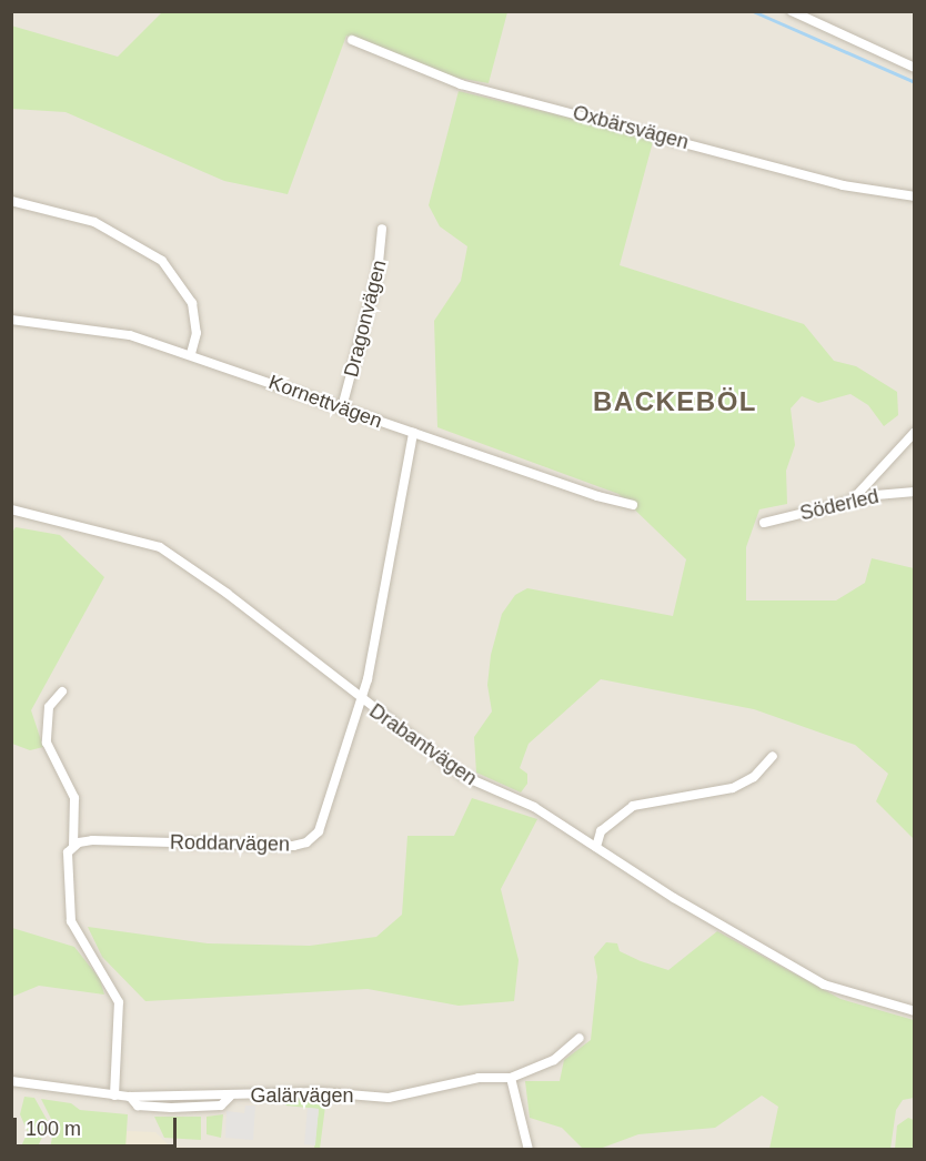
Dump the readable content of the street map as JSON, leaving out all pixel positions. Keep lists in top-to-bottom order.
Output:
{
  "streets": {
    "street": [
      "Oxbärsvägen",
      "Dragonvägen",
      "Kornettvägen",
      "Söderled",
      "Drabantvägen",
      "Roddarvägen",
      "Galärvägen"
    ]
  },
  "crossings": [
    ["Dragonvägen", "Kornettvägen"],
    ["Kornettvägen", "Roddarvägen"],
    ["Drabantvägen", "Roddarvägen"]
  ],
  "districts": ["BACKEBÖL"],
  "scale_bar": "100 m"
}
